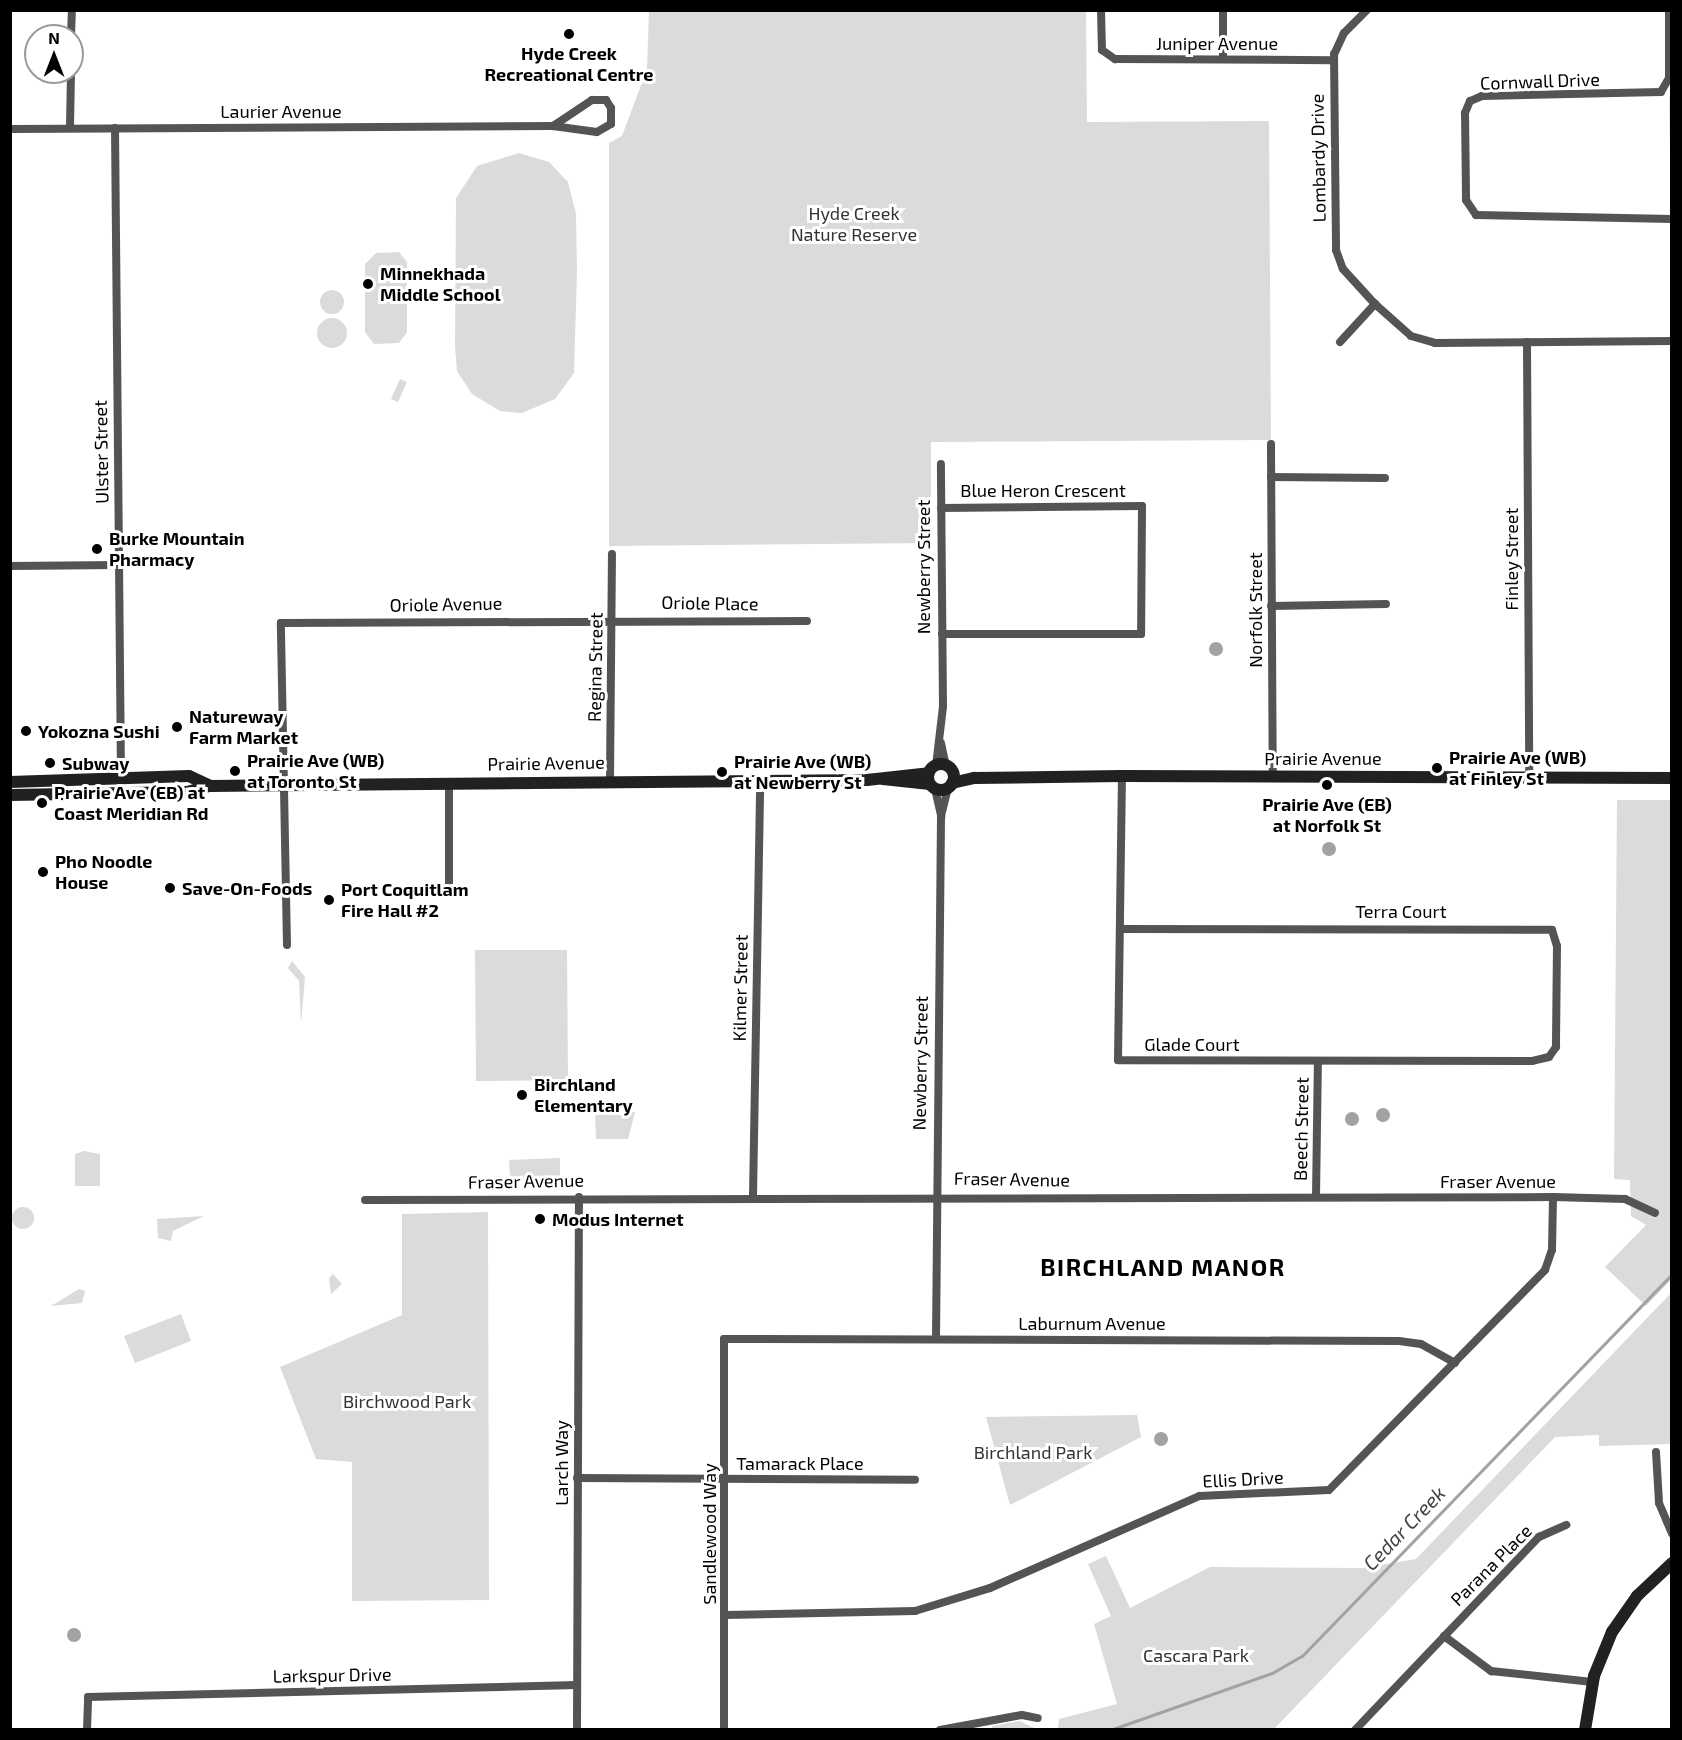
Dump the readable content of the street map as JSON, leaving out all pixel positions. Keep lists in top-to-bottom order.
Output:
{
  "streets": {
    "main road": ["Prairie Avenue"],
    "street": [
      "Juniper Avenue",
      "Cornwall Drive",
      "Laurier Avenue",
      "Lombardy Drive",
      "Ulster Street",
      "Blue Heron Crescent",
      "Finley Street",
      "Newberry Street",
      "Oriole Place",
      "Oriole Avenue",
      "Norfolk Street",
      "Regina Street",
      "Terra Court",
      "Kilmer Street",
      "Glade Court",
      "Beech Street",
      "Fraser Avenue",
      "Laburnum Avenue",
      "Larch Way",
      "Tamarack Place",
      "Ellis Drive",
      "Sandlewood Way",
      "Parana Place",
      "Larkspur Drive"
    ]
  },
  "crossings": [
    ["Juniper Avenue", "Lombardy Drive"],
    ["Laurier Avenue", "Ulster Street"],
    ["Lombardy Drive", "Finley Street"],
    ["Ulster Street", "Prairie Avenue"],
    ["Blue Heron Crescent", "Newberry Street"],
    ["Finley Street", "Prairie Avenue"],
    ["Newberry Street", "Prairie Avenue"],
    ["Newberry Street", "Fraser Avenue"],
    ["Newberry Street", "Laburnum Avenue"],
    ["Oriole Place", "Oriole Avenue"],
    ["Oriole Place", "Regina Street"],
    ["Oriole Avenue", "Regina Street"],
    ["Oriole Avenue", "Prairie Avenue"],
    ["Norfolk Street", "Prairie Avenue"],
    ["Regina Street", "Prairie Avenue"],
    ["Prairie Avenue", "Kilmer Street"],
    ["Prairie Avenue", "Glade Court"],
    ["Terra Court", "Glade Court"],
    ["Kilmer Street", "Fraser Avenue"],
    ["Glade Court", "Beech Street"],
    ["Beech Street", "Fraser Avenue"],
    ["Fraser Avenue", "Larch Way"],
    ["Fraser Avenue", "Ellis Drive"],
    ["Laburnum Avenue", "Ellis Drive"],
    ["Laburnum Avenue", "Sandlewood Way"],
    ["Larch Way", "Tamarack Place"],
    ["Larch Way", "Larkspur Drive"],
    ["Tamarack Place", "Sandlewood Way"],
    ["Ellis Drive", "Sandlewood Way"]
  ],
  "districts": ["BIRCHLAND MANOR"],
  "water": ["Cedar Creek"],
  "parks": [
    "Hyde Creek Nature Reserve",
    "Birchwood Park",
    "Birchland Park",
    "Cascara Park"
  ],
  "places": [
    "Hyde Creek Recreational Centre",
    "Minnekhada Middle School",
    "Burke Mountain Pharmacy",
    "Natureway Farm Market",
    "Yokozna Sushi",
    "Subway",
    "Prairie Ave (WB) at Finley St",
    "Prairie Ave (WB) at Toronto St",
    "Prairie Ave (WB) at Newberry St",
    "Prairie Ave (EB) at Norfolk St",
    "Prairie Ave (EB) at Coast Meridian Rd",
    "Pho Noodle House",
    "Save-On-Foods",
    "Port Coquitlam Fire Hall #2",
    "Birchland Elementary",
    "Modus Internet"
  ],
  "north": "top"
}
